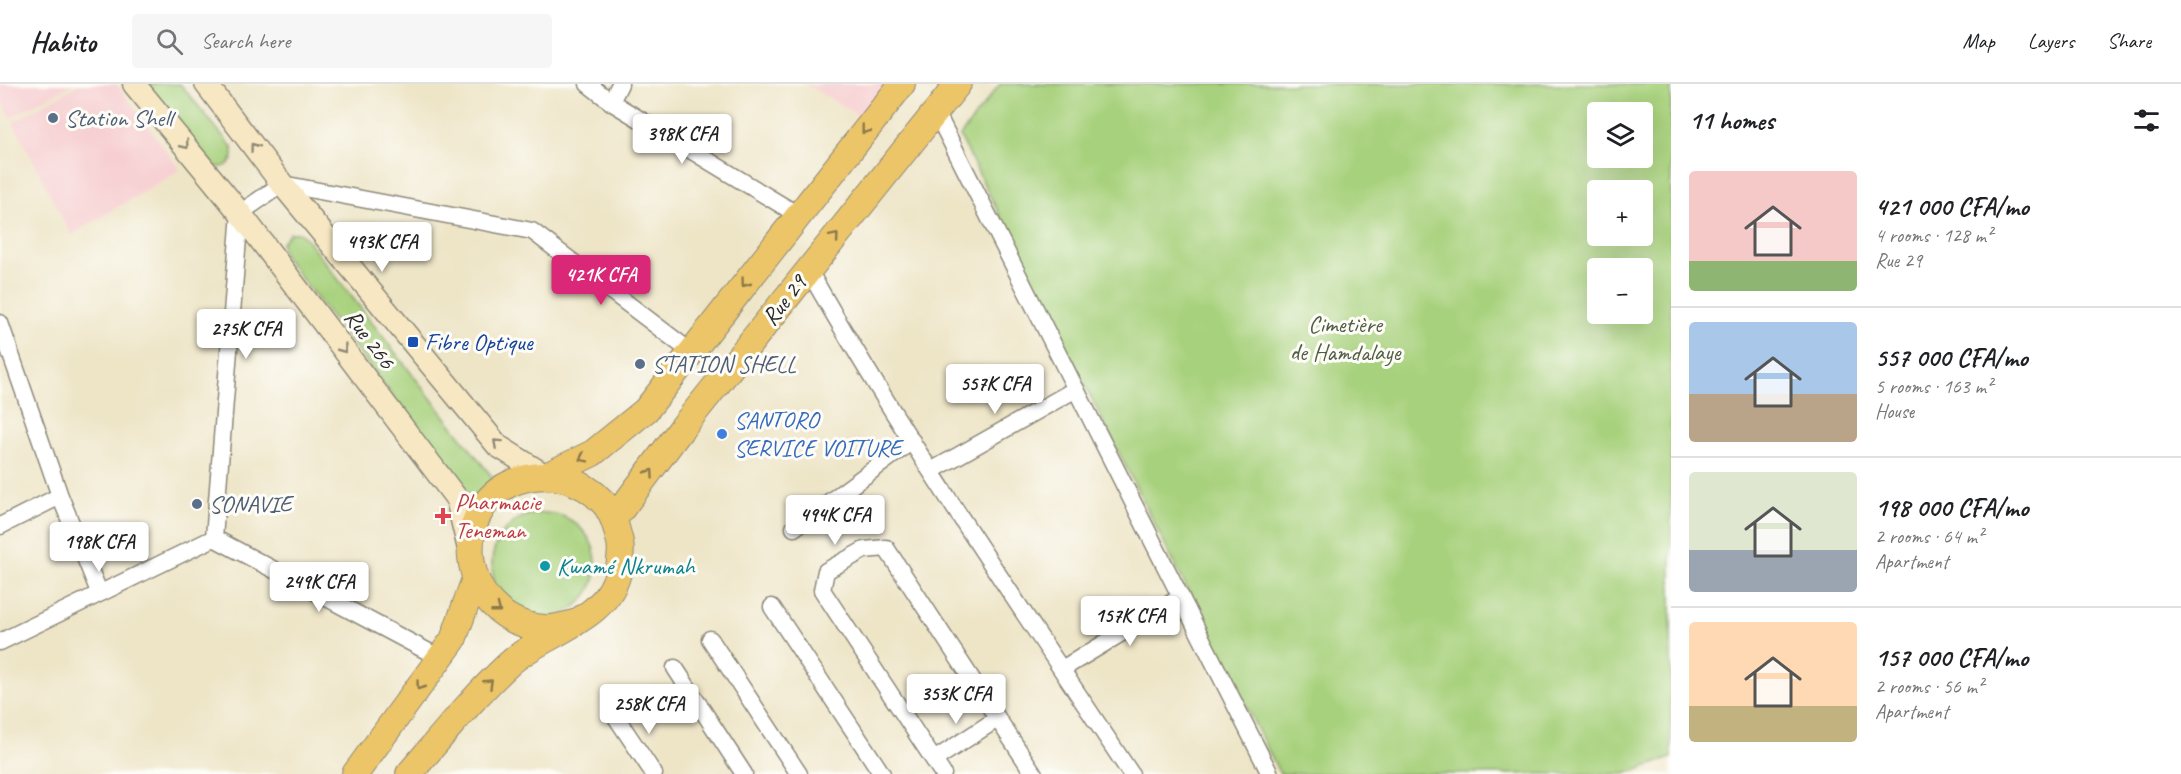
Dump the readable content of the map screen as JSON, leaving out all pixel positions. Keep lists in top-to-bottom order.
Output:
{
  "streets": {
    "main road": ["Rue 29", "Rue 266"]
  },
  "crossings": [
    ["Rue 29", "Rue 266"]
  ],
  "parks": ["Cimetière de Hamdalaye"],
  "places": {
    "other": [
      "Station Shell",
      "STATION SHELL",
      "SANTORO SERVICE VOITURE",
      "SONAVIE",
      "Kwamé Nkrumah"
    ],
    "transit": ["Fibre Optique"],
    "health": ["Pharmacie Teneman"]
  },
  "page": {
    "header": "Habito",
    "search": "Search here",
    "nav": ["Map", "Layers", "Share"],
    "heading": "11 homes",
    "map_buttons": ["+", "−"],
    "price": [
      "398K CFA",
      "493K CFA",
      "421K CFA",
      "275K CFA",
      "557K CFA",
      "494K CFA",
      "198K CFA",
      "249K CFA",
      "157K CFA",
      "353K CFA",
      "258K CFA"
    ],
    "list": [
      {
        "name": "421 000 CFA/mo",
        "note": "4 rooms · 128 m² · Rue 29"
      },
      {
        "name": "557 000 CFA/mo",
        "note": "5 rooms · 163 m² · House"
      },
      {
        "name": "198 000 CFA/mo",
        "note": "2 rooms · 64 m² · Apartment"
      },
      {
        "name": "157 000 CFA/mo",
        "note": "2 rooms · 56 m² · Apartment"
      }
    ]
  }
}
